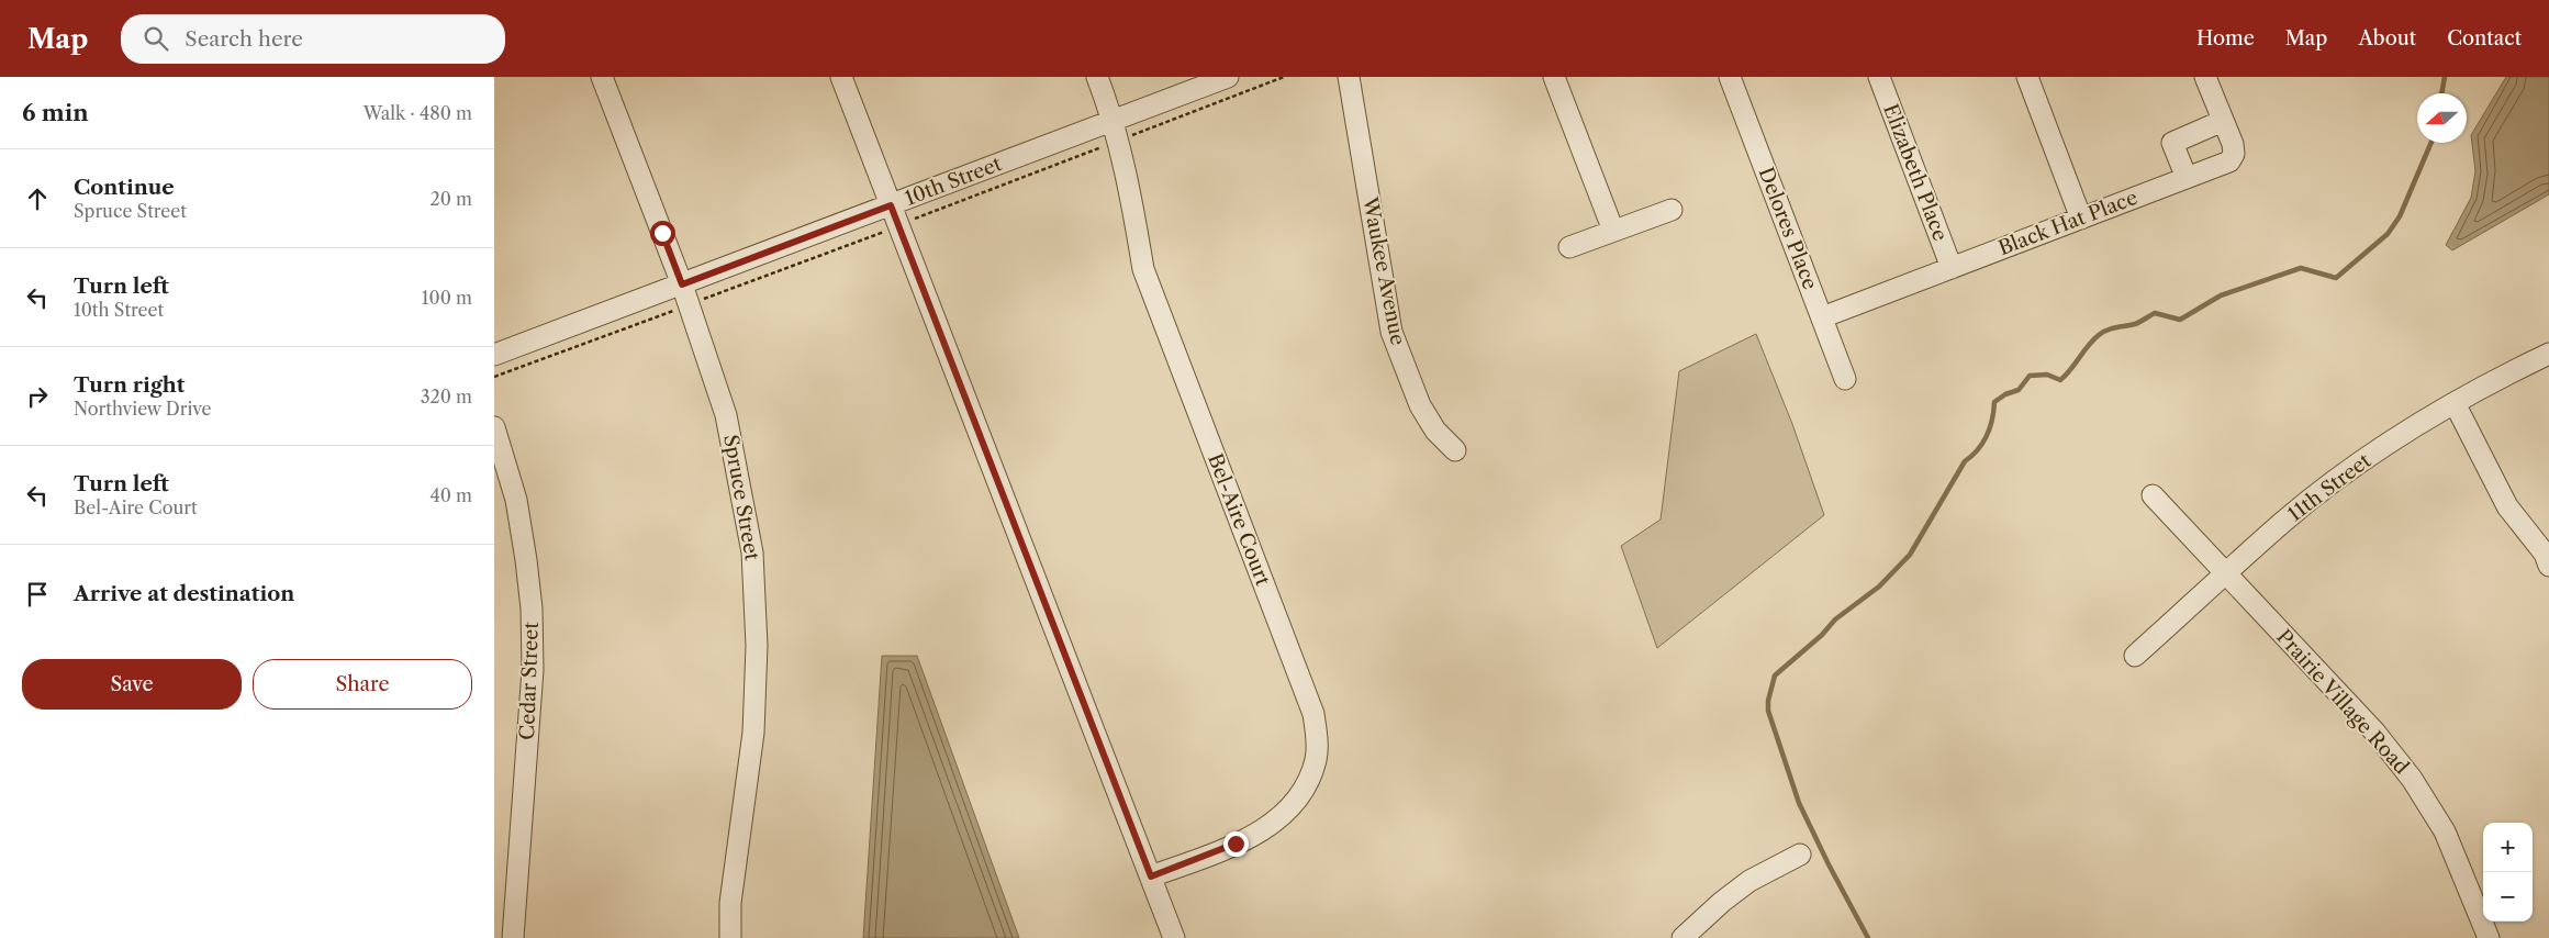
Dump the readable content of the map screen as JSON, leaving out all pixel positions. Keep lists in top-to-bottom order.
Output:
{
  "streets": {
    "street": [
      "Elizabeth Place",
      "10th Street",
      "Black Hat Place",
      "Delores Place",
      "Waukee Avenue",
      "11th Street",
      "Spruce Street",
      "Bel-Aire Court",
      "Cedar Street",
      "Prairie Village Road"
    ]
  },
  "crossings": [
    ["Elizabeth Place", "Black Hat Place"],
    ["10th Street", "Spruce Street"],
    ["10th Street", "Bel-Aire Court"],
    ["Black Hat Place", "Delores Place"],
    ["11th Street", "Prairie Village Road"]
  ],
  "north": "left",
  "page": {
    "header": "Map",
    "search": "Search here",
    "nav": [
      "Home",
      "Map",
      "About",
      "Contact"
    ],
    "heading": ["6 min", "Walk · 480 m"],
    "list": [
      ["Continue", "Spruce Street", "20 m"],
      ["Turn left", "10th Street", "100 m"],
      ["Turn right", "Northview Drive", "320 m"],
      ["Turn left", "Bel-Aire Court", "40 m"],
      "Arrive at destination"
    ],
    "buttons": ["Save", "Share"],
    "map_buttons": ["+", "−"]
  }
}
